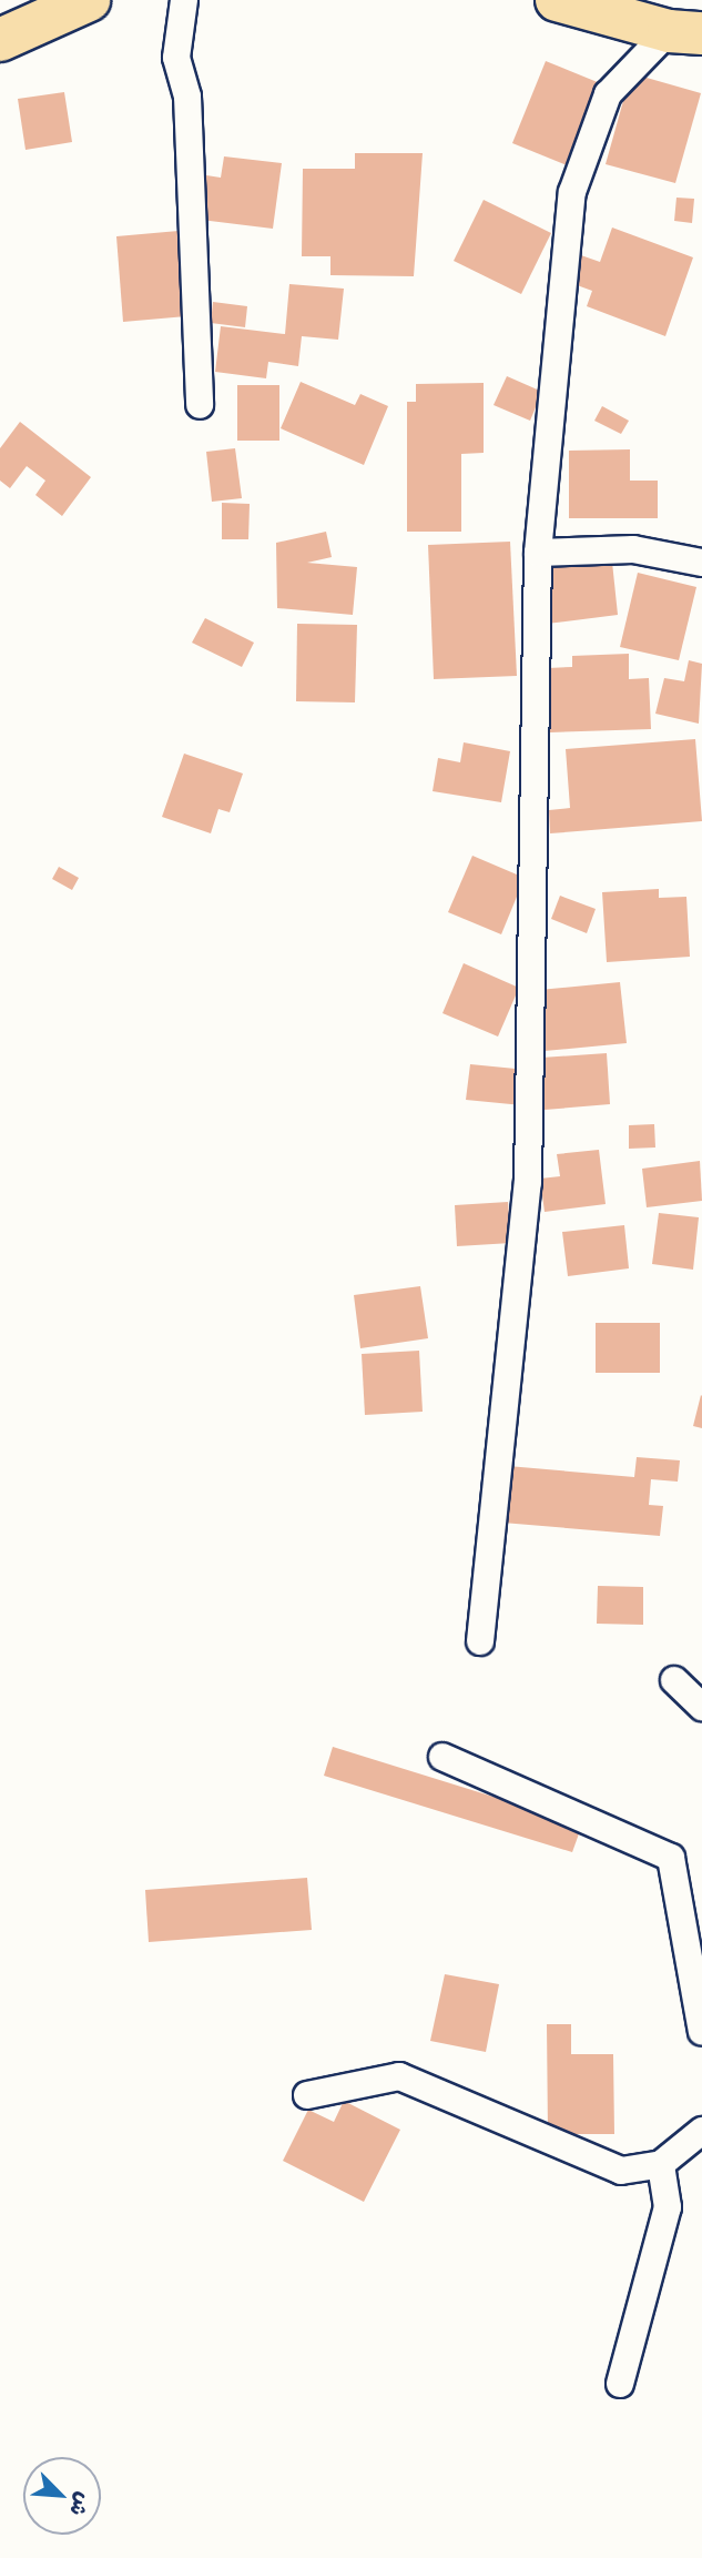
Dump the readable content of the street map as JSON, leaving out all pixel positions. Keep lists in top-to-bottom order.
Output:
{
  "north": "bottom right"
}
